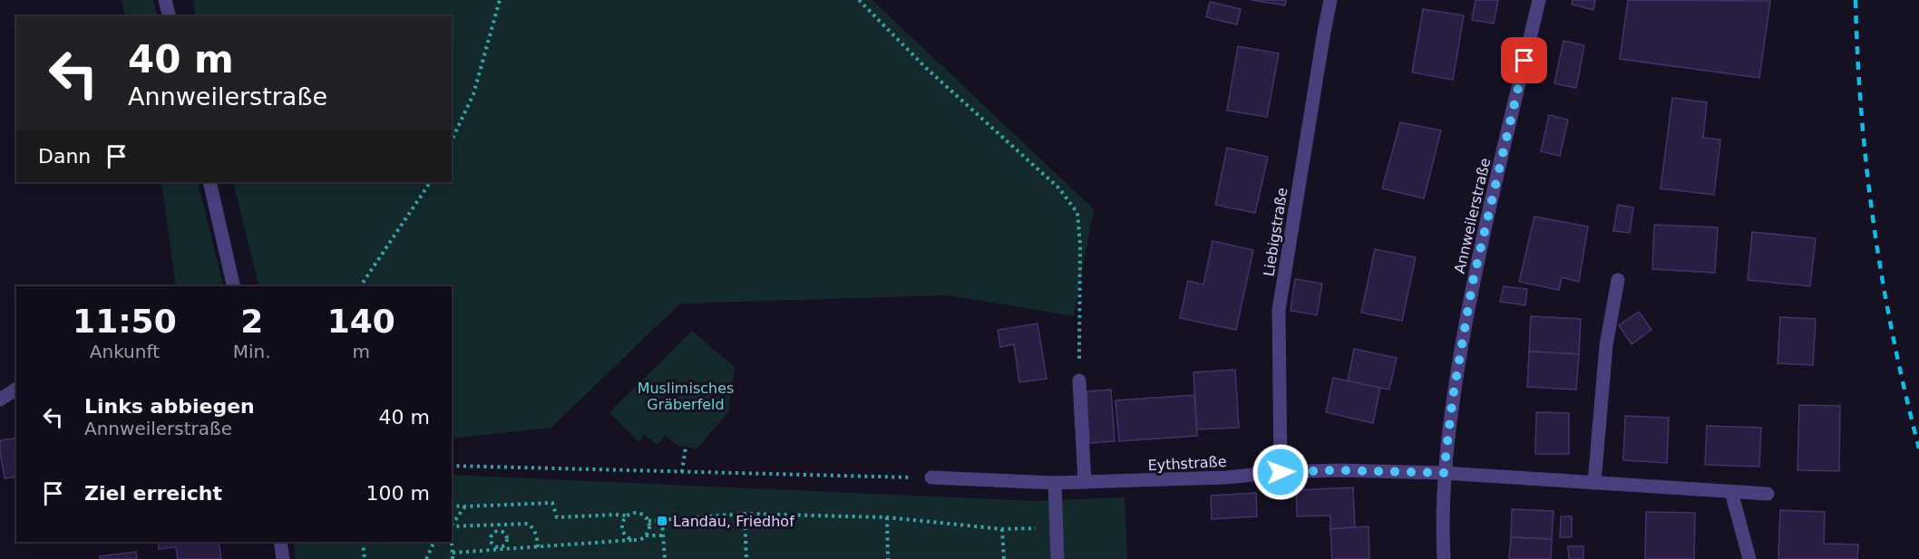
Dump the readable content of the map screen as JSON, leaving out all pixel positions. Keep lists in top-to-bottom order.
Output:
{
  "streets": {
    "street": ["Annweilerstraße", "Liebigstraße", "Eythstraße"]
  },
  "crossings": [
    ["Annweilerstraße", "Eythstraße"],
    ["Liebigstraße", "Eythstraße"]
  ],
  "parks": ["Muslimisches Gräberfeld"],
  "places": {
    "transit": ["Landau, Friedhof"]
  },
  "page": {
    "turn": ["40 m", "Annweilerstraße"],
    "then": "Dann",
    "eta": [
      "11:50",
      "Ankunft",
      "2",
      "Min.",
      "140",
      "m"
    ],
    "list": [
      {
        "name": "Links abbiegen",
        "note": "Annweilerstraße",
        "value": "40 m"
      },
      {
        "name": "Ziel erreicht",
        "value": "100 m"
      }
    ]
  }
}
